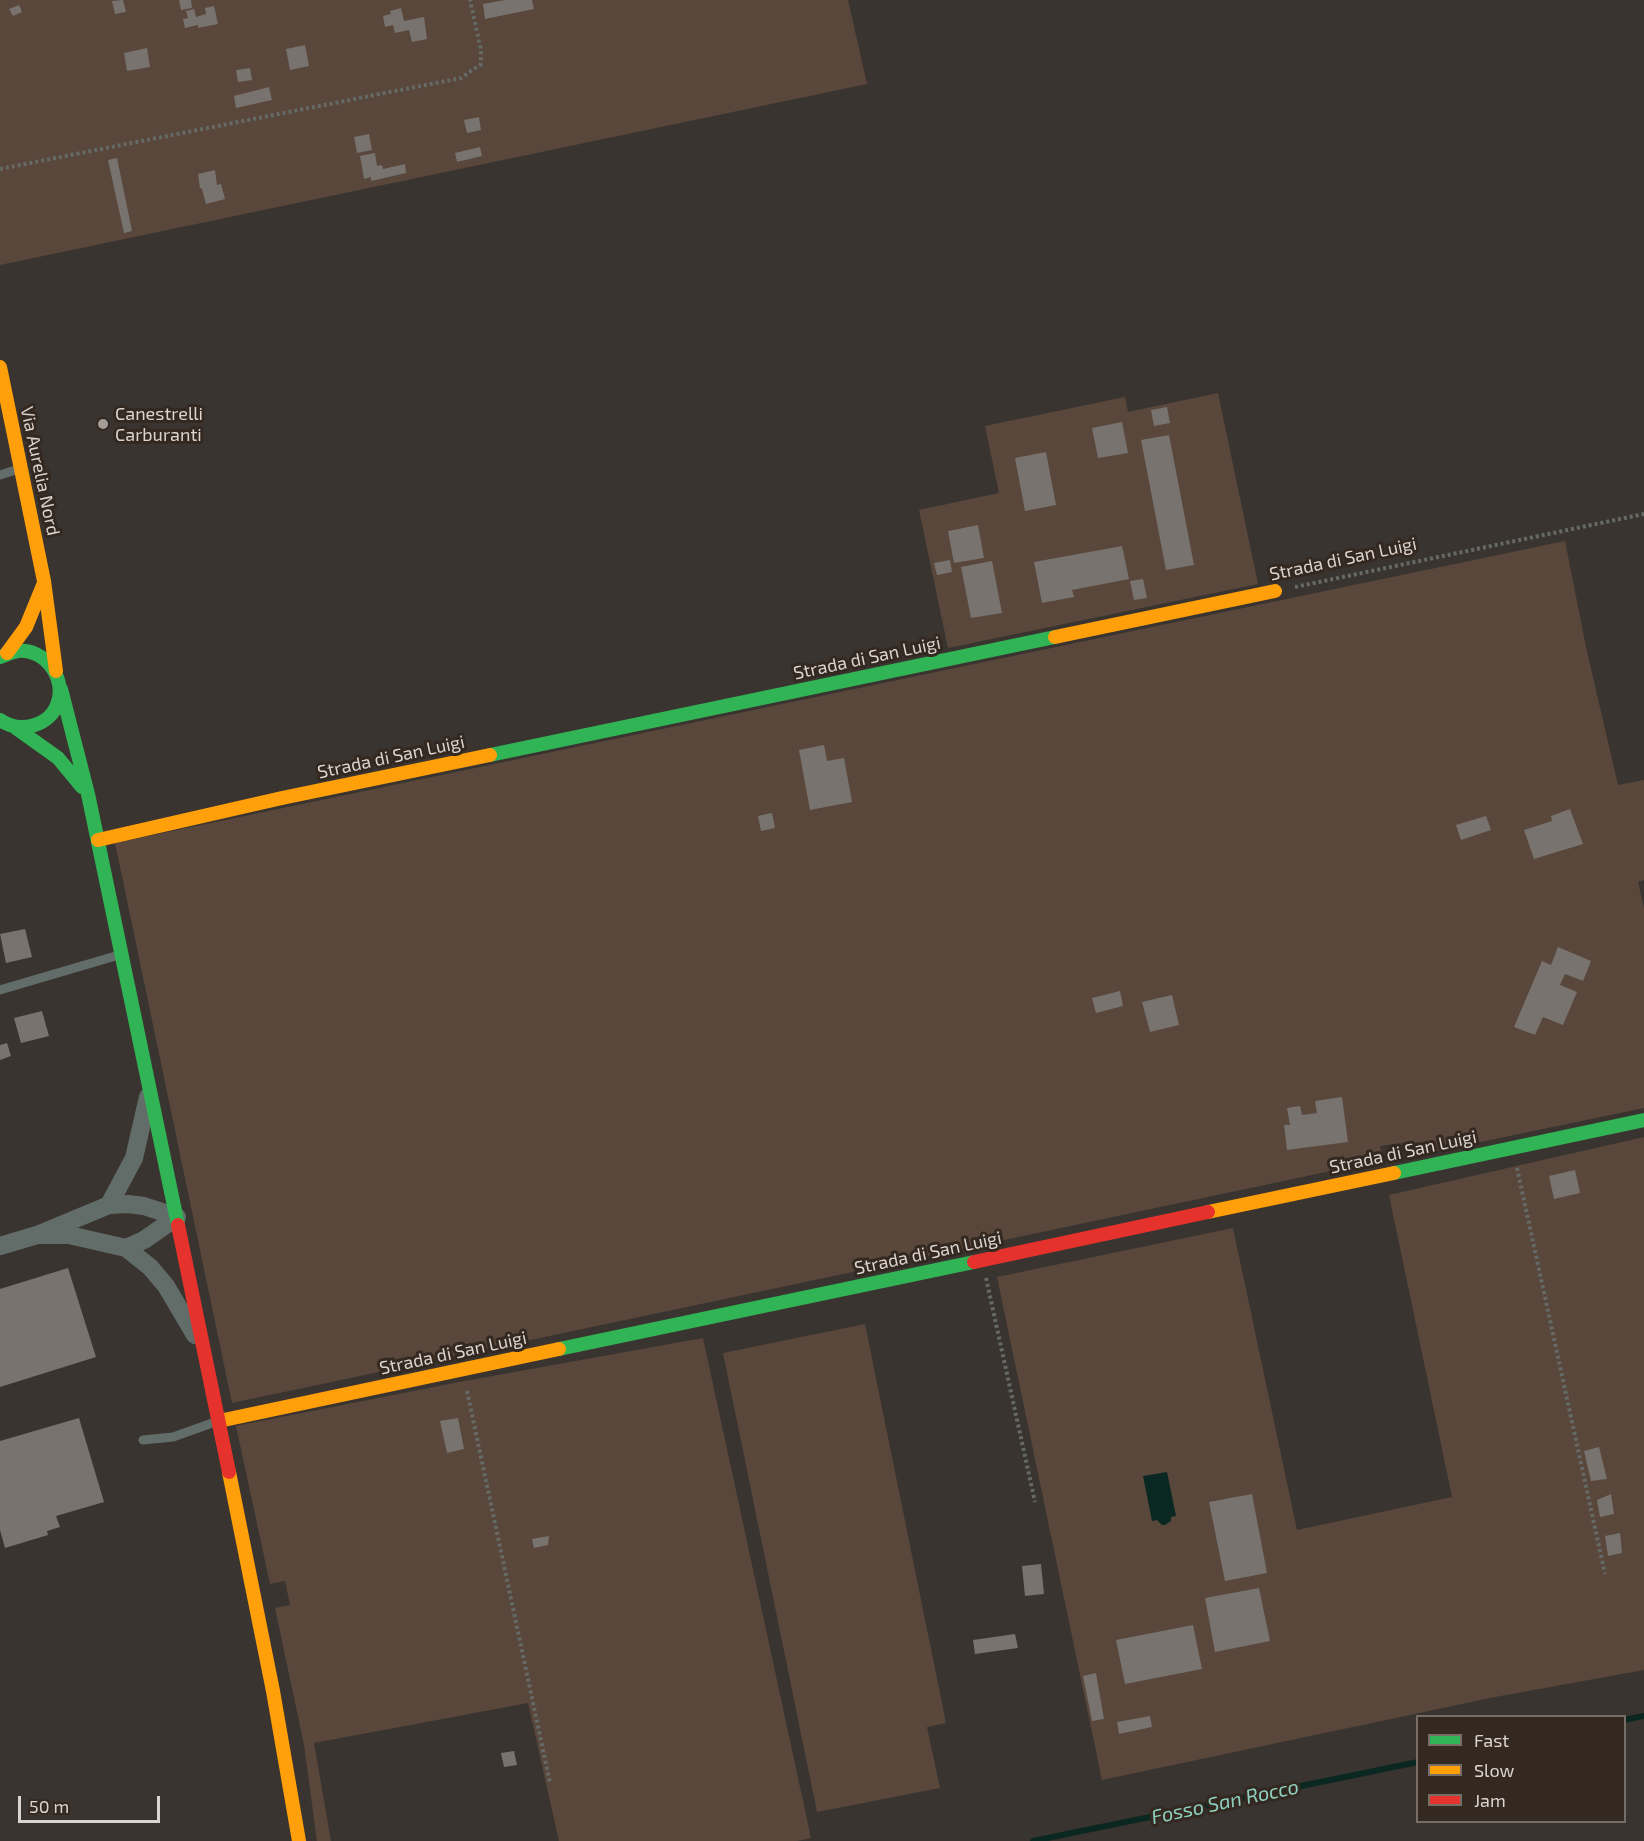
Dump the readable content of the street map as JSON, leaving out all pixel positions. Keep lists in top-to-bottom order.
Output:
{
  "streets": {
    "street": ["Via Aurelia Nord", "Strada di San Luigi"]
  },
  "crossings": [
    ["Via Aurelia Nord", "Strada di San Luigi"]
  ],
  "water": ["Fosso San Rocco"],
  "places": ["Canestrelli Carburanti"],
  "legend": ["Fast", "Slow", "Jam"],
  "scale_bar": "50 m"
}
